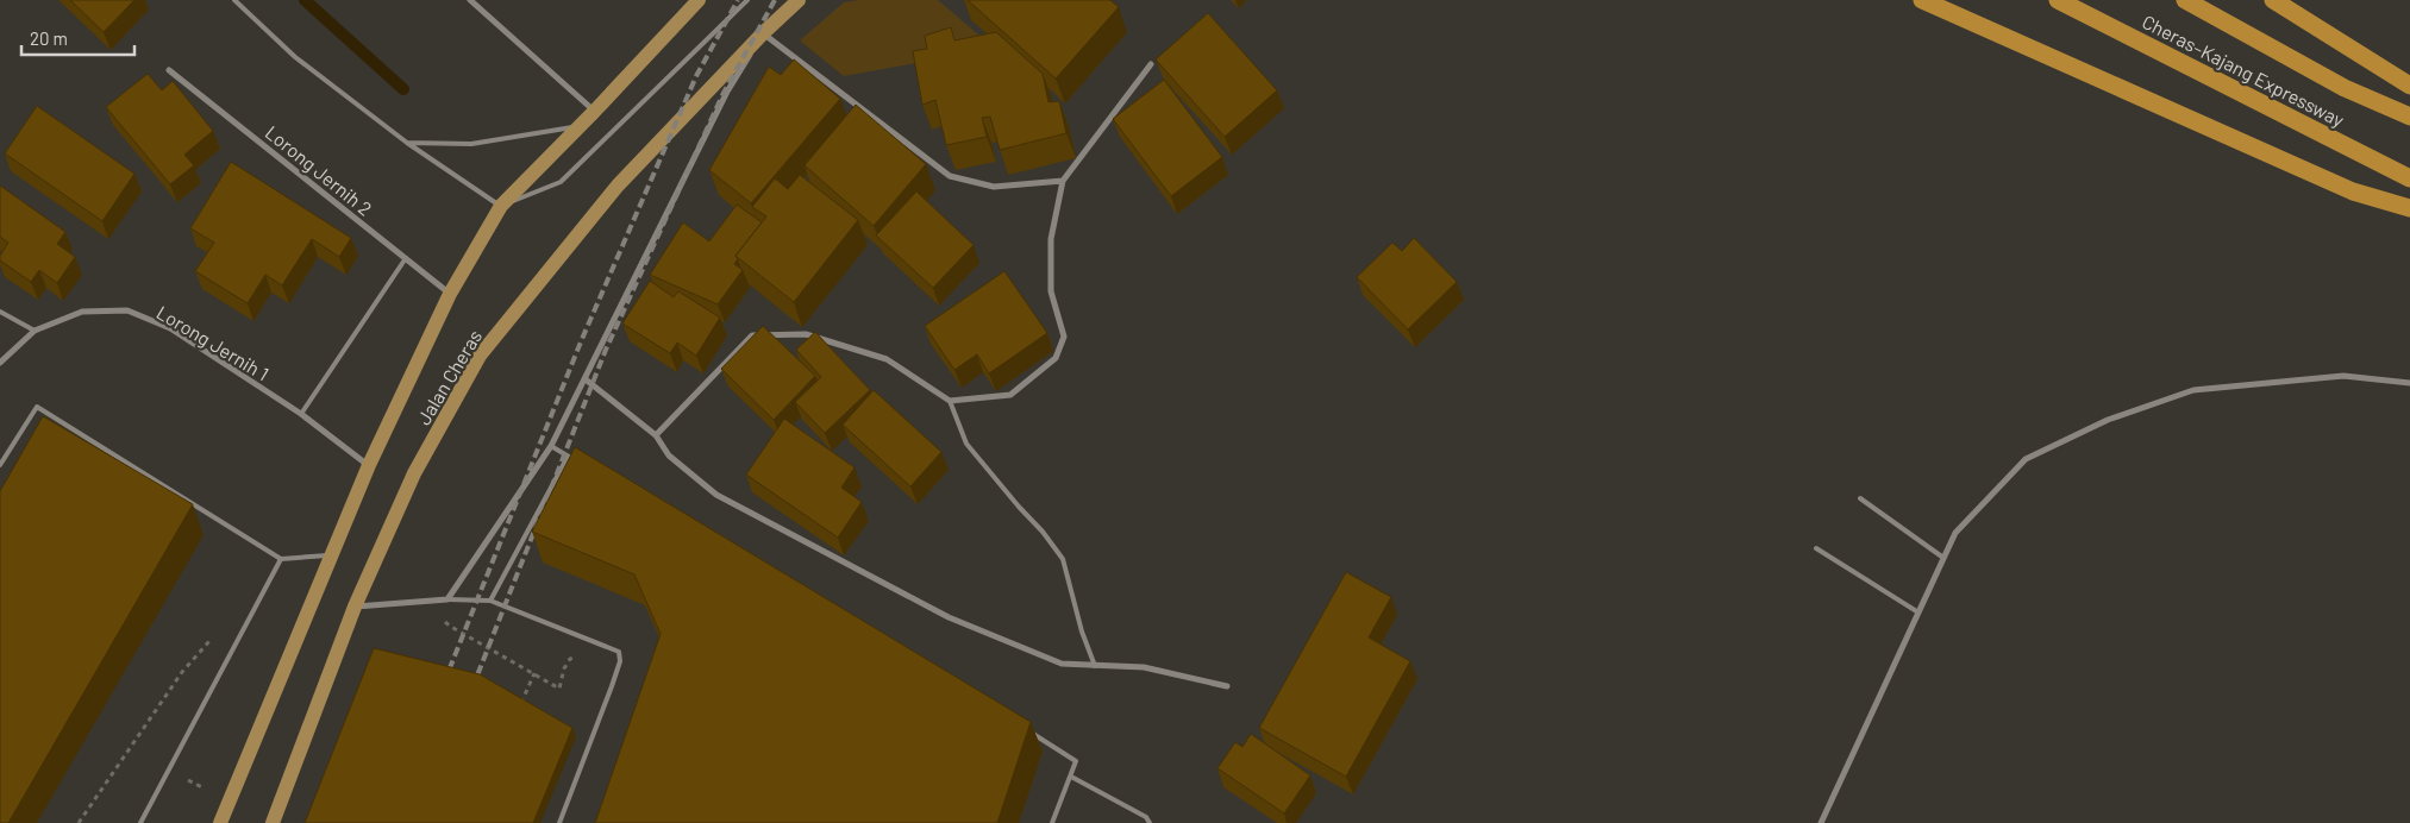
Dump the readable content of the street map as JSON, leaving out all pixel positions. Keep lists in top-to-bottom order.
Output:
{
  "streets": {
    "highway": ["Cheras–Kajang Expressway"],
    "main road": ["Jalan Cheras"],
    "street": ["Lorong Jernih 2", "Lorong Jernih 1"]
  },
  "crossings": [
    ["Lorong Jernih 2", "Jalan Cheras"],
    ["Lorong Jernih 1", "Jalan Cheras"]
  ],
  "scale_bar": "20 m"
}
